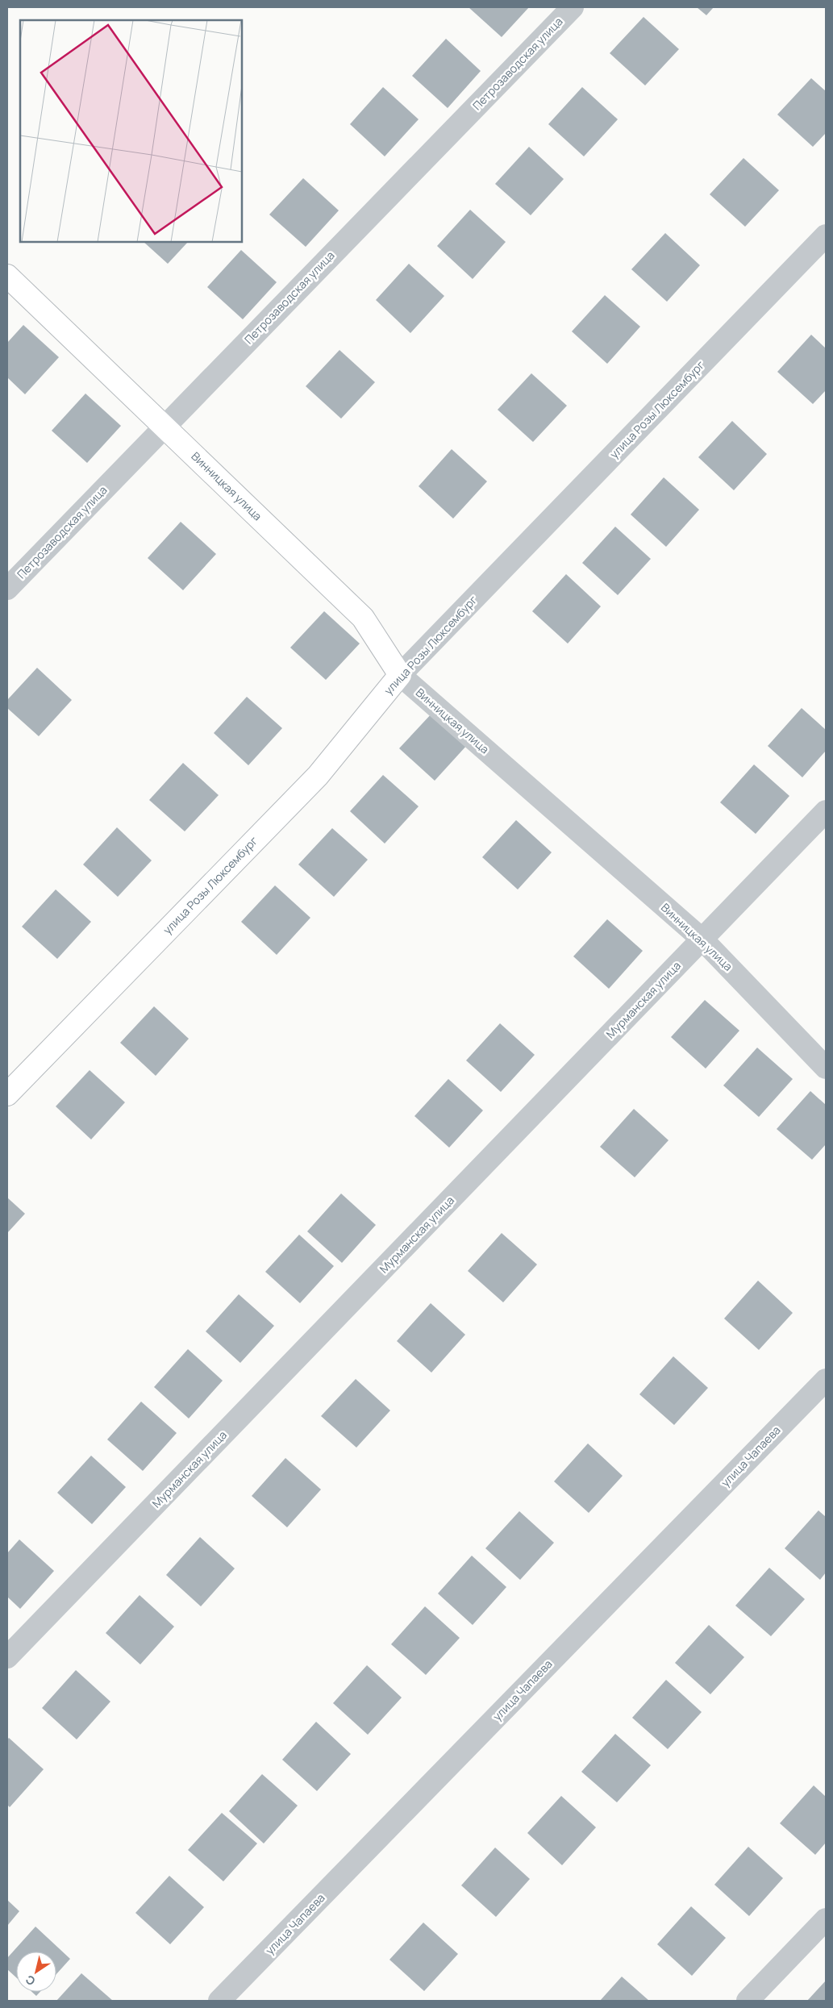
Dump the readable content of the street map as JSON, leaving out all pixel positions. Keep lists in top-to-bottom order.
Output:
{
  "streets": {
    "main road": ["улица Розы Люксембург", "Винницкая улица"],
    "street": ["Петрозаводская улица", "Мурманская улица", "улица Чапаева"]
  },
  "crossings": [
    ["Петрозаводская улица", "Винницкая улица"],
    ["улица Розы Люксембург", "Винницкая улица"],
    ["Винницкая улица", "Мурманская улица"]
  ],
  "north": "bottom left"
}
